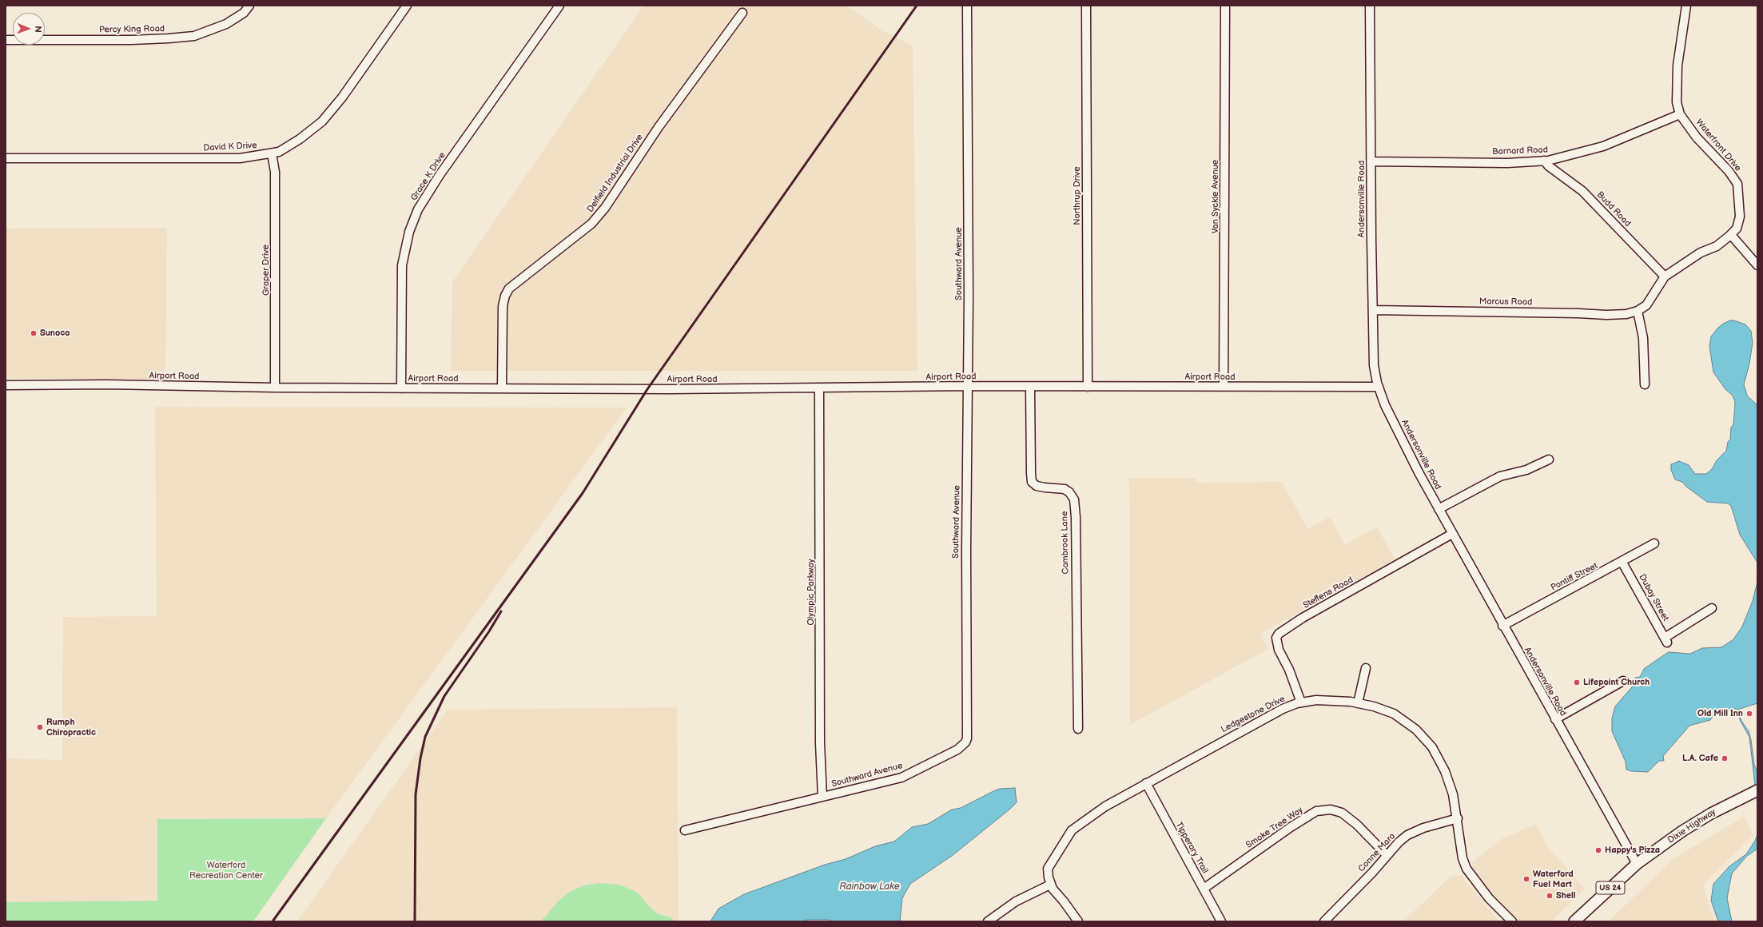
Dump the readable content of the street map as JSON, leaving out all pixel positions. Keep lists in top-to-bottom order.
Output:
{
  "streets": {
    "main road": ["Dixie Highway", "US 24"],
    "street": [
      "Percy King Road",
      "Waterfront Drive",
      "David K Drive",
      "Barnard Road",
      "Delfield Industrial Drive",
      "Grace K Drive",
      "Northrup Drive",
      "Van Syckle Avenue",
      "Andersonville Road",
      "Budd Road",
      "Southward Avenue",
      "Graper Drive",
      "Marcus Road",
      "Airport Road",
      "Cambrook Lane",
      "Pontiff Street",
      "Olympic Parkway",
      "Steffens Road",
      "Dubay Street",
      "Ledgestone Drive",
      "Smoke Tree Way",
      "Tipperary Trail",
      "Conne Mara"
    ]
  },
  "crossings": [
    ["Waterfront Drive", "Barnard Road"],
    ["Waterfront Drive", "Budd Road"],
    ["Waterfront Drive", "Marcus Road"],
    ["David K Drive", "Graper Drive"],
    ["Barnard Road", "Andersonville Road"],
    ["Barnard Road", "Budd Road"],
    ["Delfield Industrial Drive", "Airport Road"],
    ["Grace K Drive", "Airport Road"],
    ["Northrup Drive", "Airport Road"],
    ["Van Syckle Avenue", "Airport Road"],
    ["Andersonville Road", "Marcus Road"],
    ["Andersonville Road", "Airport Road"],
    ["Andersonville Road", "Pontiff Street"],
    ["Andersonville Road", "Steffens Road"],
    ["Andersonville Road", "Dixie Highway"],
    ["Southward Avenue", "Airport Road"],
    ["Southward Avenue", "Olympic Parkway"],
    ["Graper Drive", "Airport Road"],
    ["Airport Road", "Cambrook Lane"],
    ["Airport Road", "Olympic Parkway"],
    ["Pontiff Street", "Dubay Street"],
    ["Steffens Road", "Ledgestone Drive"],
    ["Ledgestone Drive", "Tipperary Trail"],
    ["Ledgestone Drive", "Conne Mara"],
    ["Smoke Tree Way", "Tipperary Trail"],
    ["Smoke Tree Way", "Conne Mara"]
  ],
  "water": ["Rainbow Lake"],
  "parks": ["Waterford Recreation Center"],
  "places": [
    "Sunoco",
    "Lifepoint Church",
    "Old Mill Inn",
    "Rumph Chiropractic",
    "L.A. Cafe",
    "Happy's Pizza",
    "Waterford Fuel Mart",
    "Shell"
  ],
  "north": "right"
}
